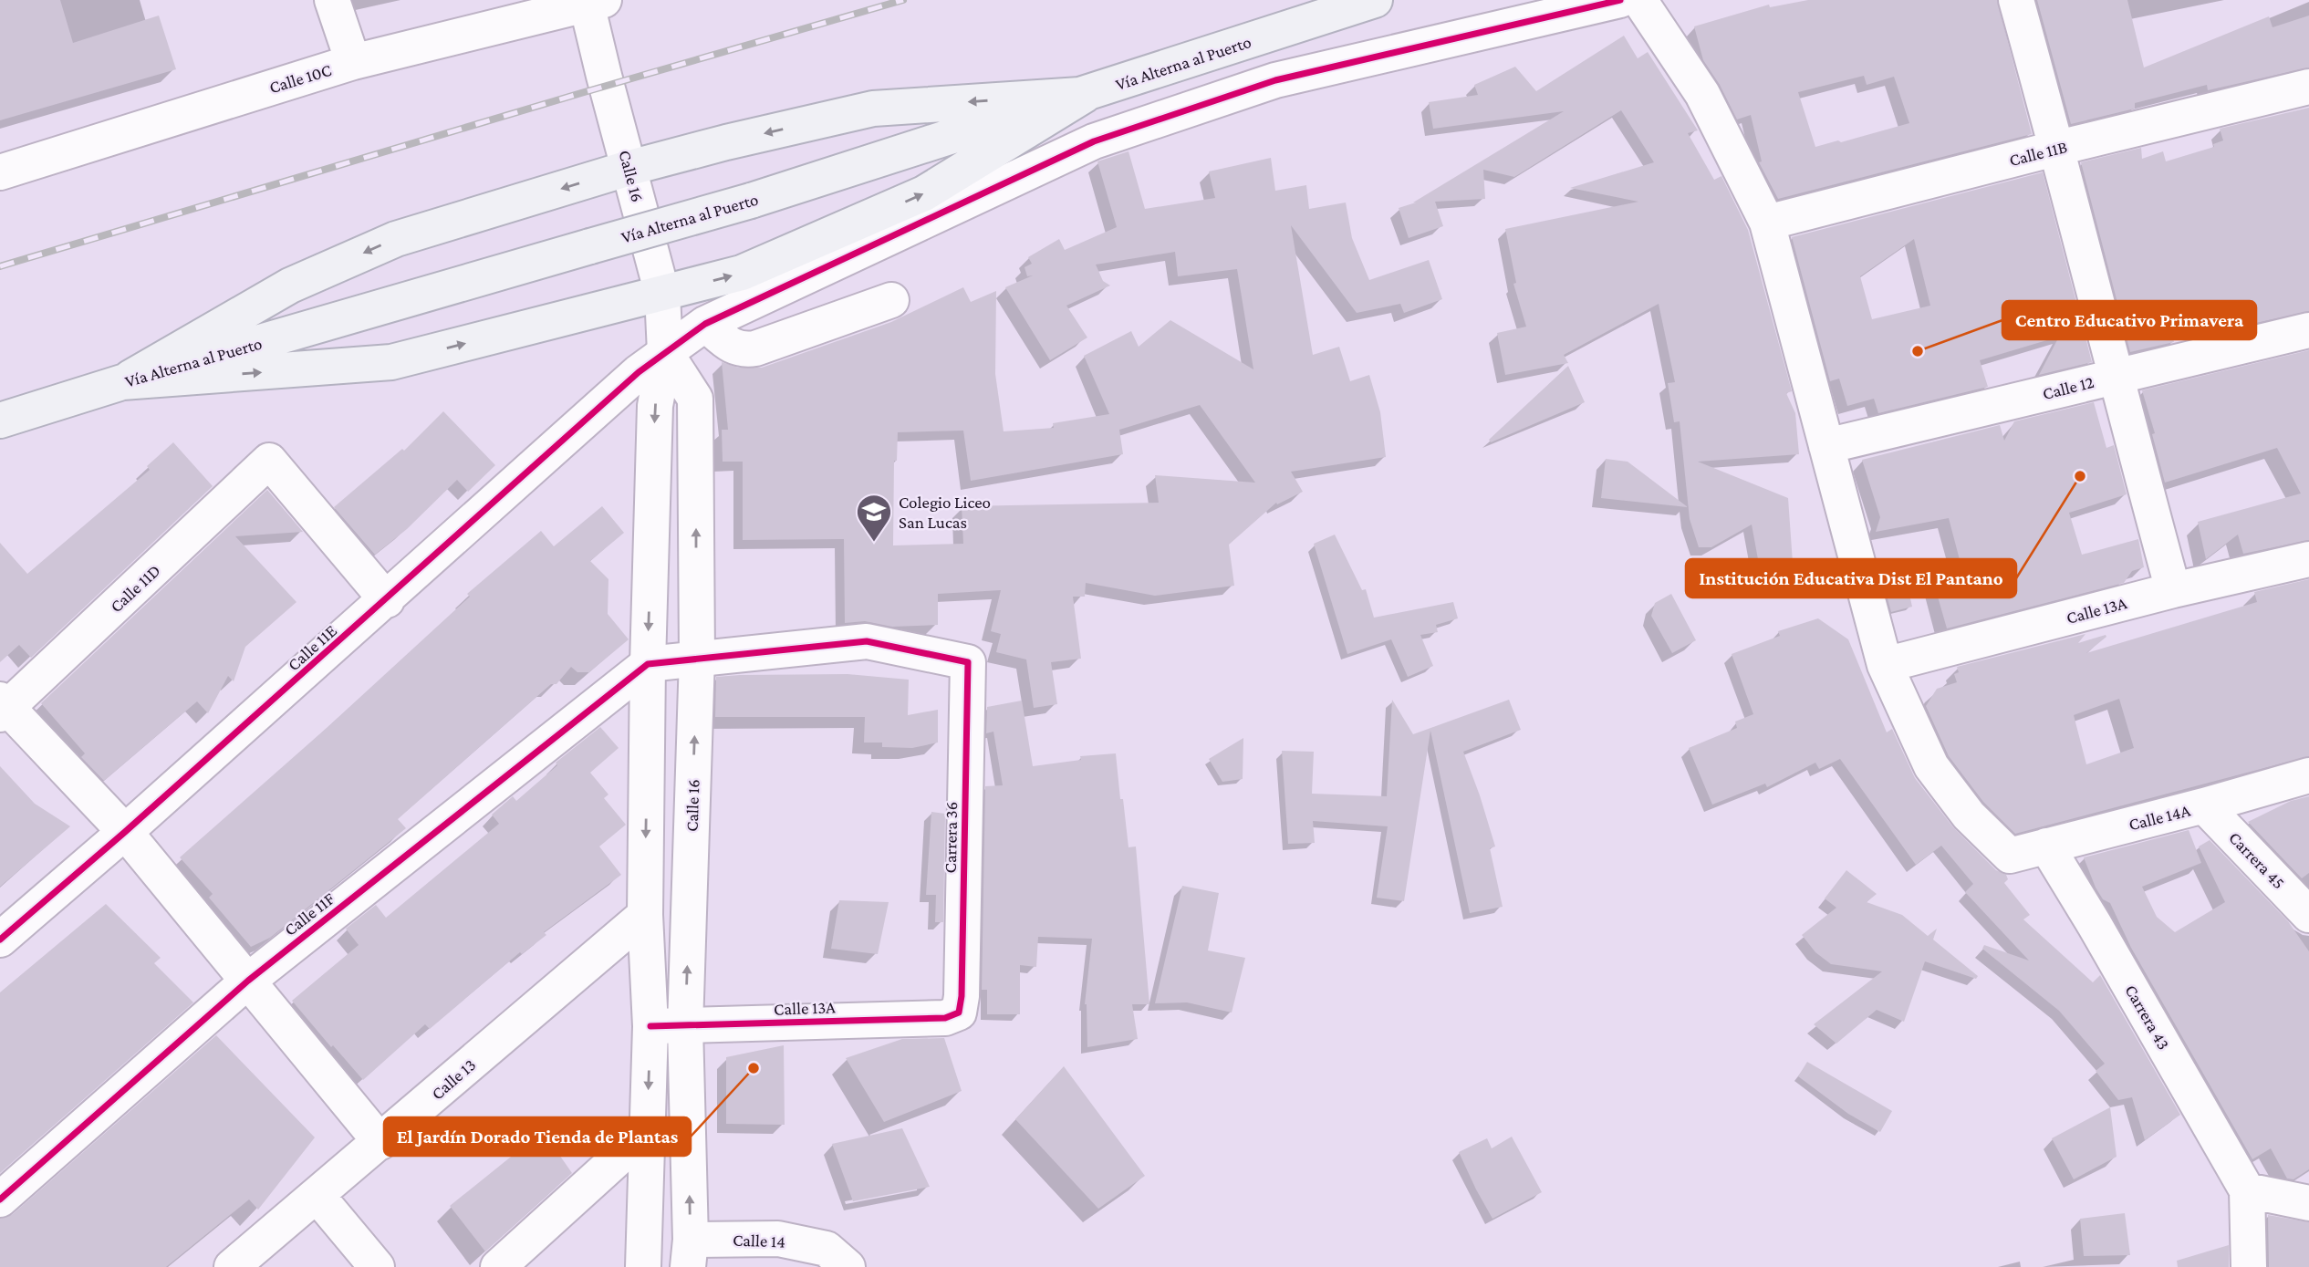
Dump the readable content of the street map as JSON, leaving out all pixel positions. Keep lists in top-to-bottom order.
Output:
{
  "streets": {
    "main road": ["Vía Alterna al Puerto"],
    "street": [
      "Calle 10C",
      "Calle 11B",
      "Calle 16",
      "Calle 12",
      "Calle 11D",
      "Calle 13A",
      "Calle 11E",
      "Calle 14A",
      "Carrera 36",
      "Carrera 45",
      "Calle 11F",
      "Carrera 43",
      "Calle 13",
      "Calle 14"
    ]
  },
  "crossings": [
    ["Calle 10C", "Calle 16"],
    ["Calle 16", "Calle 13A"],
    ["Calle 16", "Calle 11E"],
    ["Calle 16", "Carrera 36"],
    ["Calle 16", "Calle 11F"],
    ["Calle 16", "Calle 13"],
    ["Calle 16", "Calle 14"],
    ["Calle 11D", "Calle 11E"],
    ["Calle 13A", "Calle 14A"],
    ["Calle 13A", "Carrera 36"],
    ["Calle 14A", "Carrera 45"],
    ["Calle 14A", "Carrera 43"]
  ],
  "places": {
    "other": ["Centro Educativo Primavera", "Institución Educativa Dist El Pantano", "El Jardín Dorado Tienda de Plantas"],
    "school or university": ["Colegio Liceo San Lucas"]
  }
}
